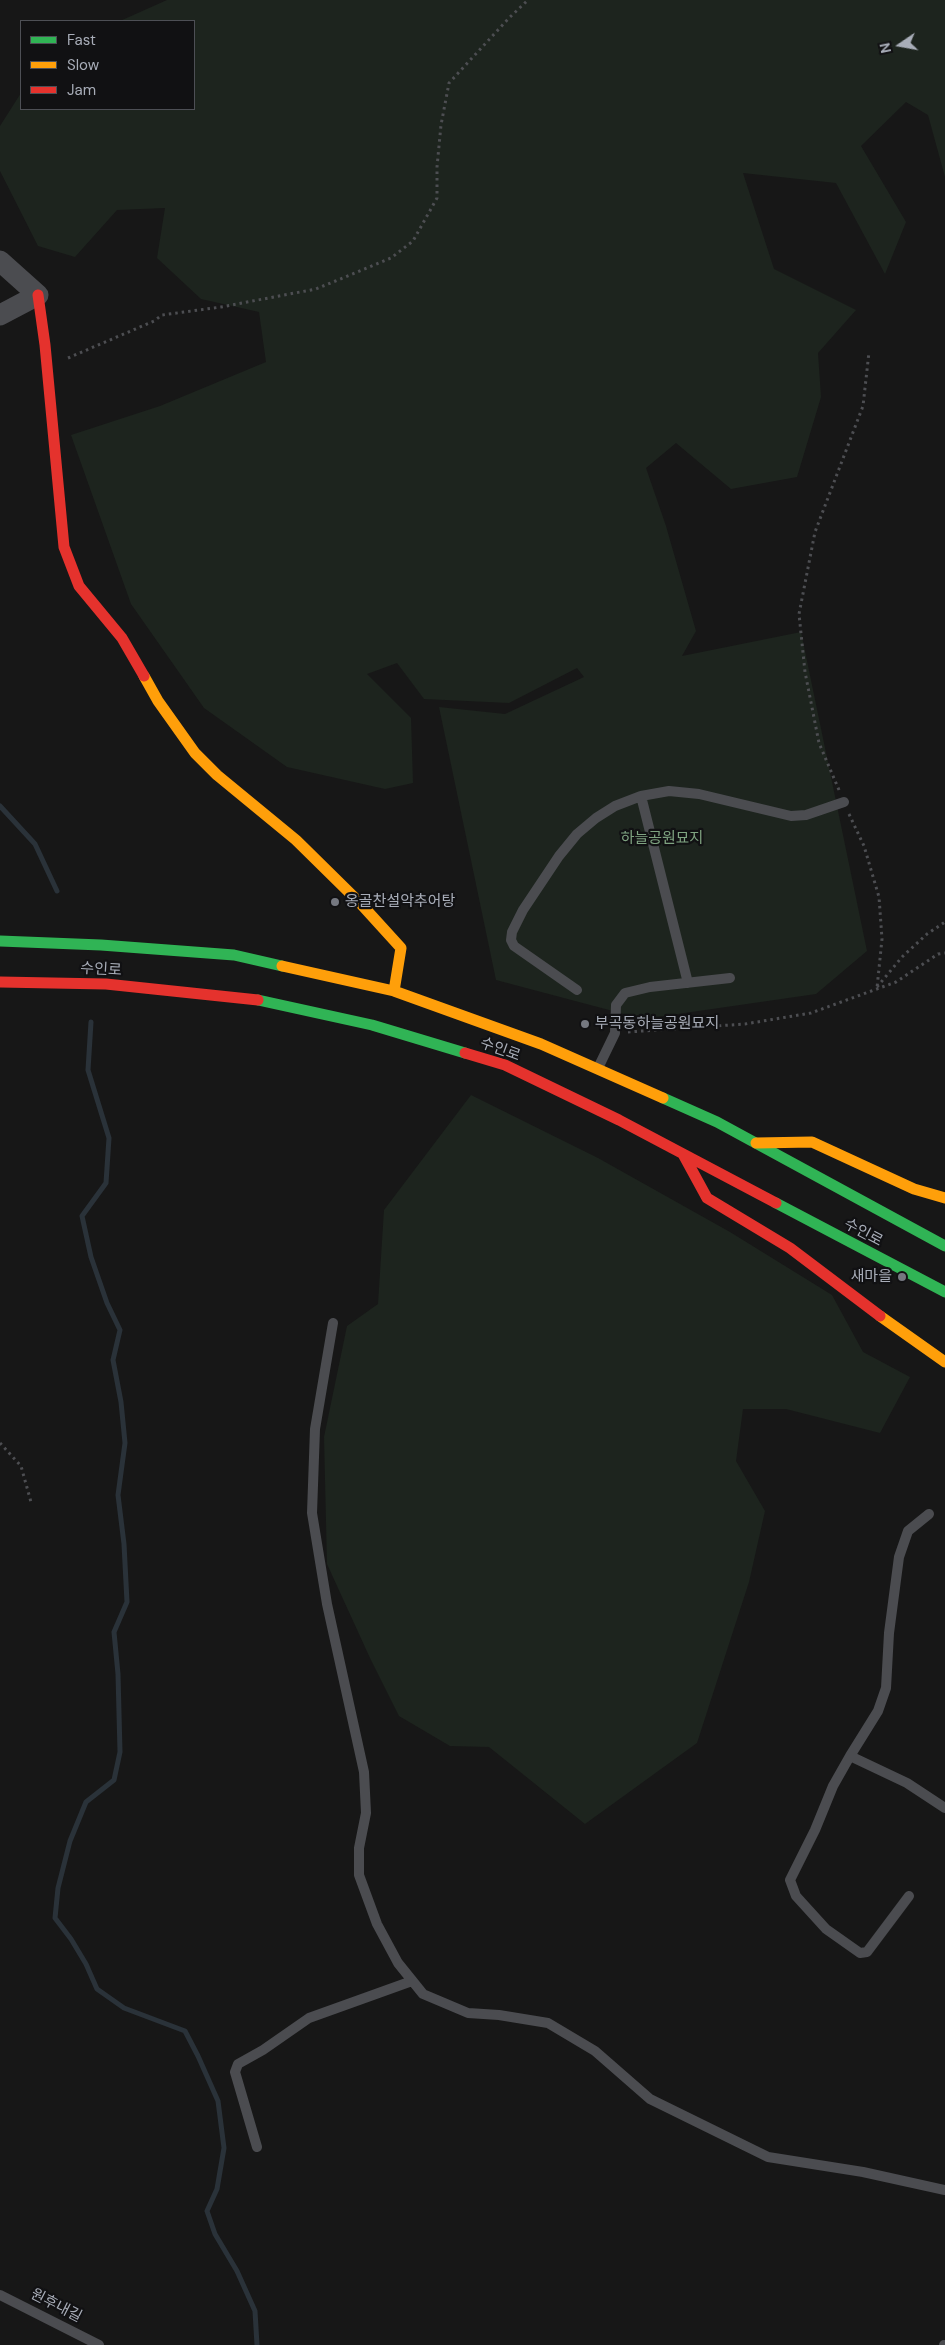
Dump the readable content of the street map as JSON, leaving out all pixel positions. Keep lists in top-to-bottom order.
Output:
{
  "streets": {
    "main road": ["수인로"],
    "lane": ["원후내길"]
  },
  "parks": ["하늘공원묘지"],
  "places": ["옹골찬설악추어탕", "부곡동하늘공원묘지", "새마을"],
  "legend": ["Fast", "Slow", "Jam"],
  "north": "left"
}
